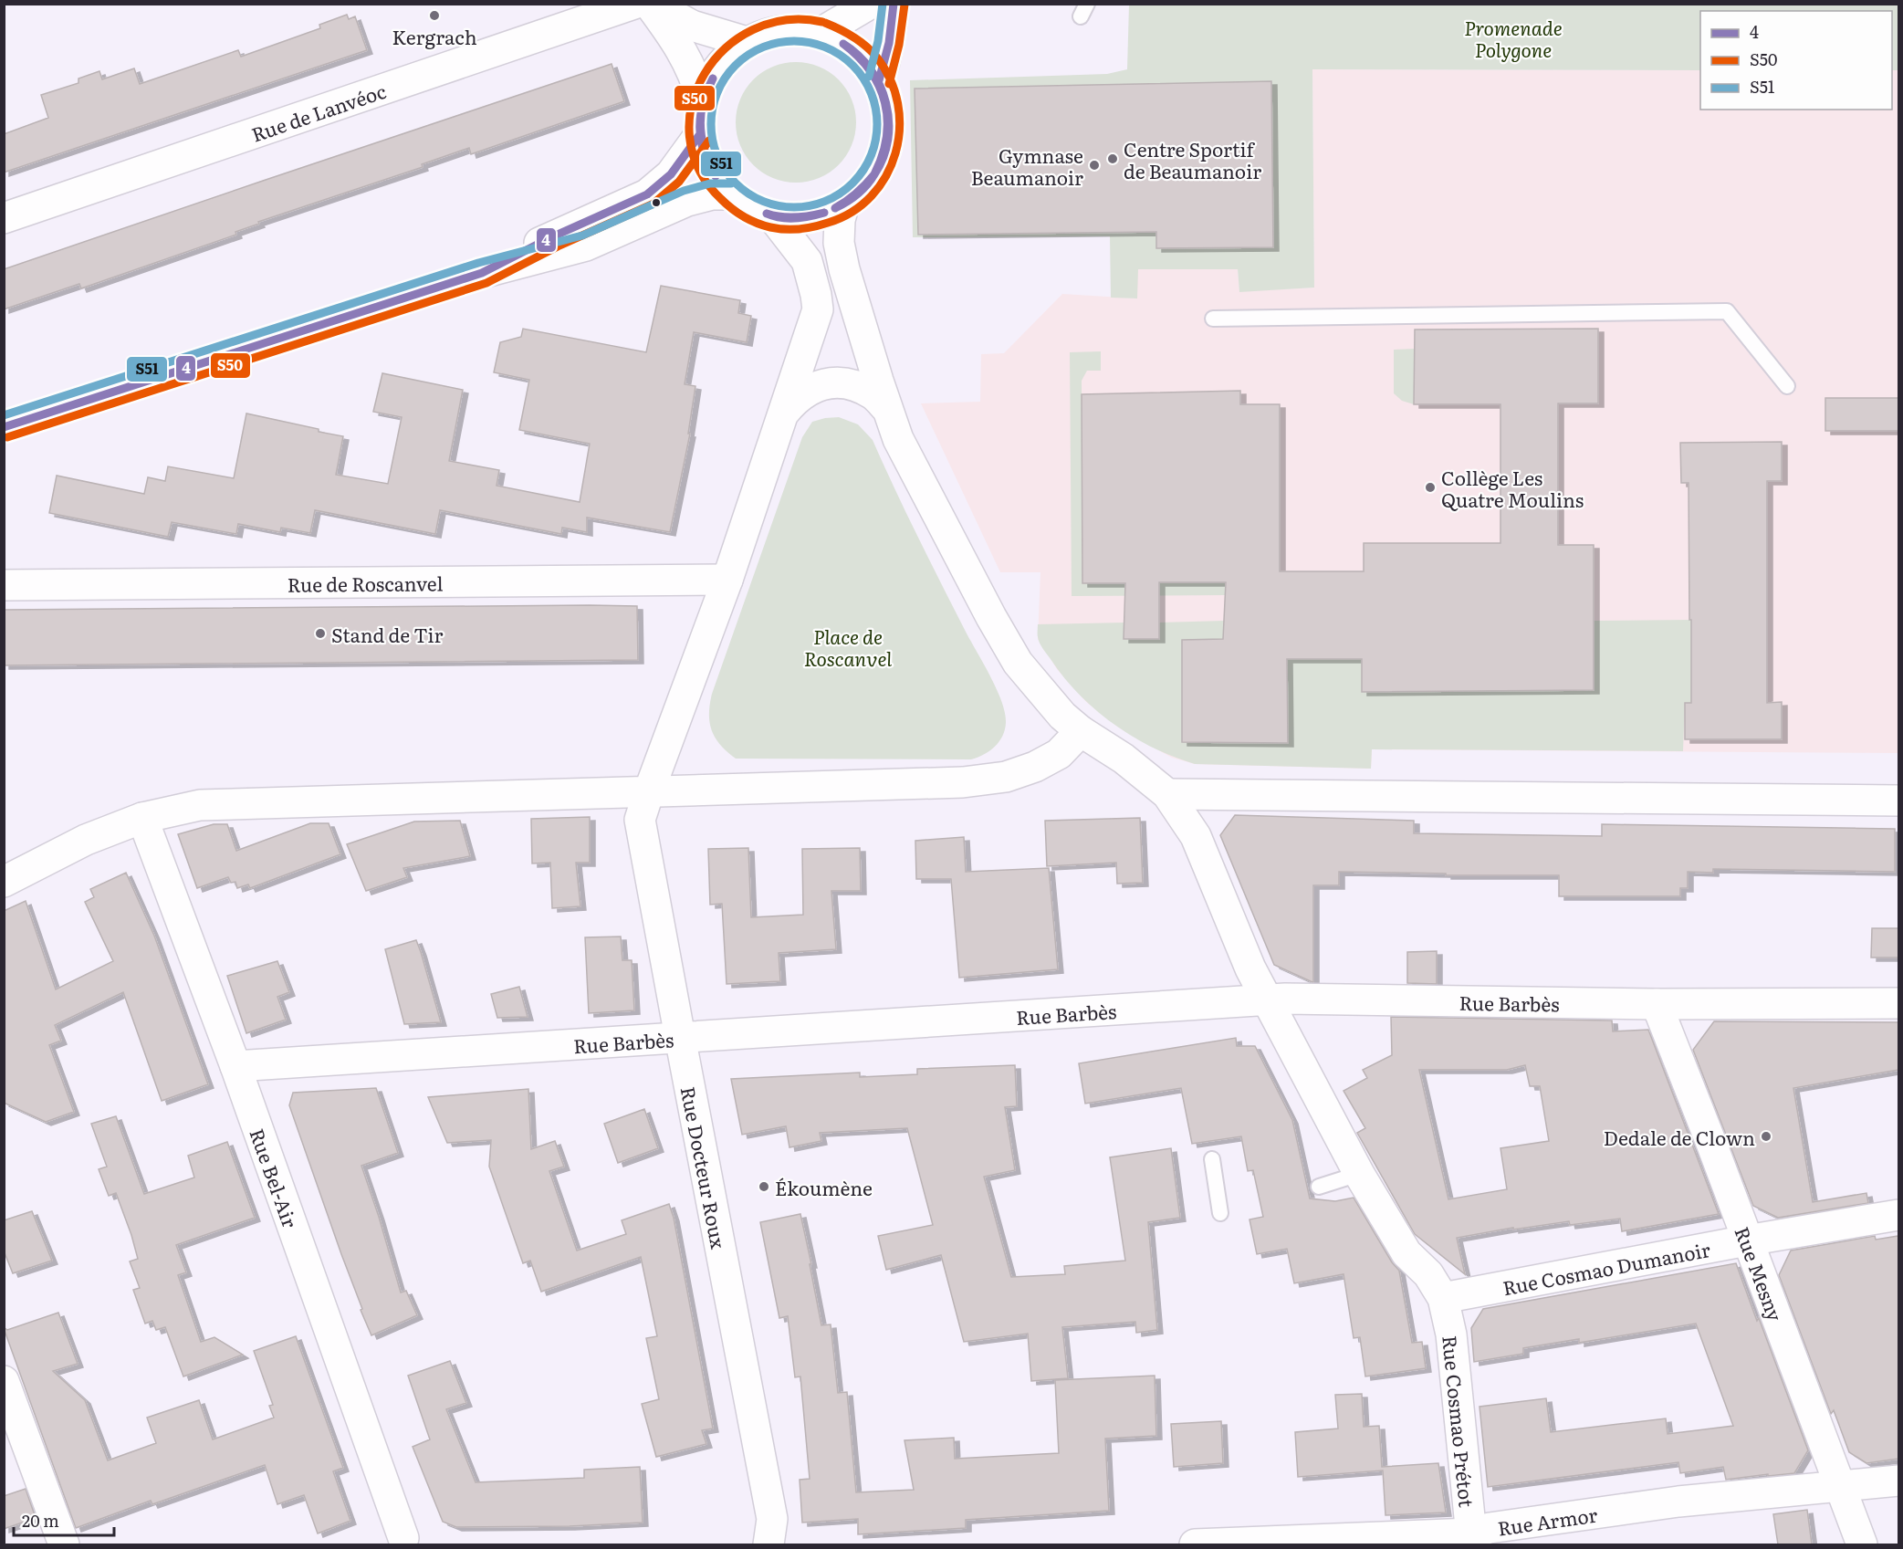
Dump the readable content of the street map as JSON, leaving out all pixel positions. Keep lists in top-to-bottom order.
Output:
{
  "streets": {
    "street": [
      "Rue de Lanvéoc",
      "Rue de Roscanvel",
      "Rue Barbès",
      "Rue Docteur Roux",
      "Rue Bel-Air",
      "Rue Cosmao Dumanoir",
      "Rue Mesny",
      "Rue Cosmao Prétot",
      "Rue Armor"
    ]
  },
  "crossings": [
    ["Rue Barbès", "Rue Docteur Roux"],
    ["Rue Barbès", "Rue Bel-Air"],
    ["Rue Barbès", "Rue Mesny"],
    ["Rue Barbès", "Rue Cosmao Prétot"],
    ["Rue Cosmao Dumanoir", "Rue Mesny"],
    ["Rue Cosmao Dumanoir", "Rue Cosmao Prétot"],
    ["Rue Mesny", "Rue Armor"],
    ["Rue Cosmao Prétot", "Rue Armor"]
  ],
  "parks": ["Promenade Polygone", "Place de Roscanvel"],
  "places": [
    "Kergrach",
    "Centre Sportif de Beaumanoir",
    "Gymnase Beaumanoir",
    "Collège Les Quatre Moulins",
    "Stand de Tir",
    "Dedale de Clown",
    "Ékoumène"
  ],
  "lines": ["transit line 4", "transit line S51", "transit line S50"],
  "legend": ["4", "S50", "S51"],
  "scale_bar": "20 m"
}
